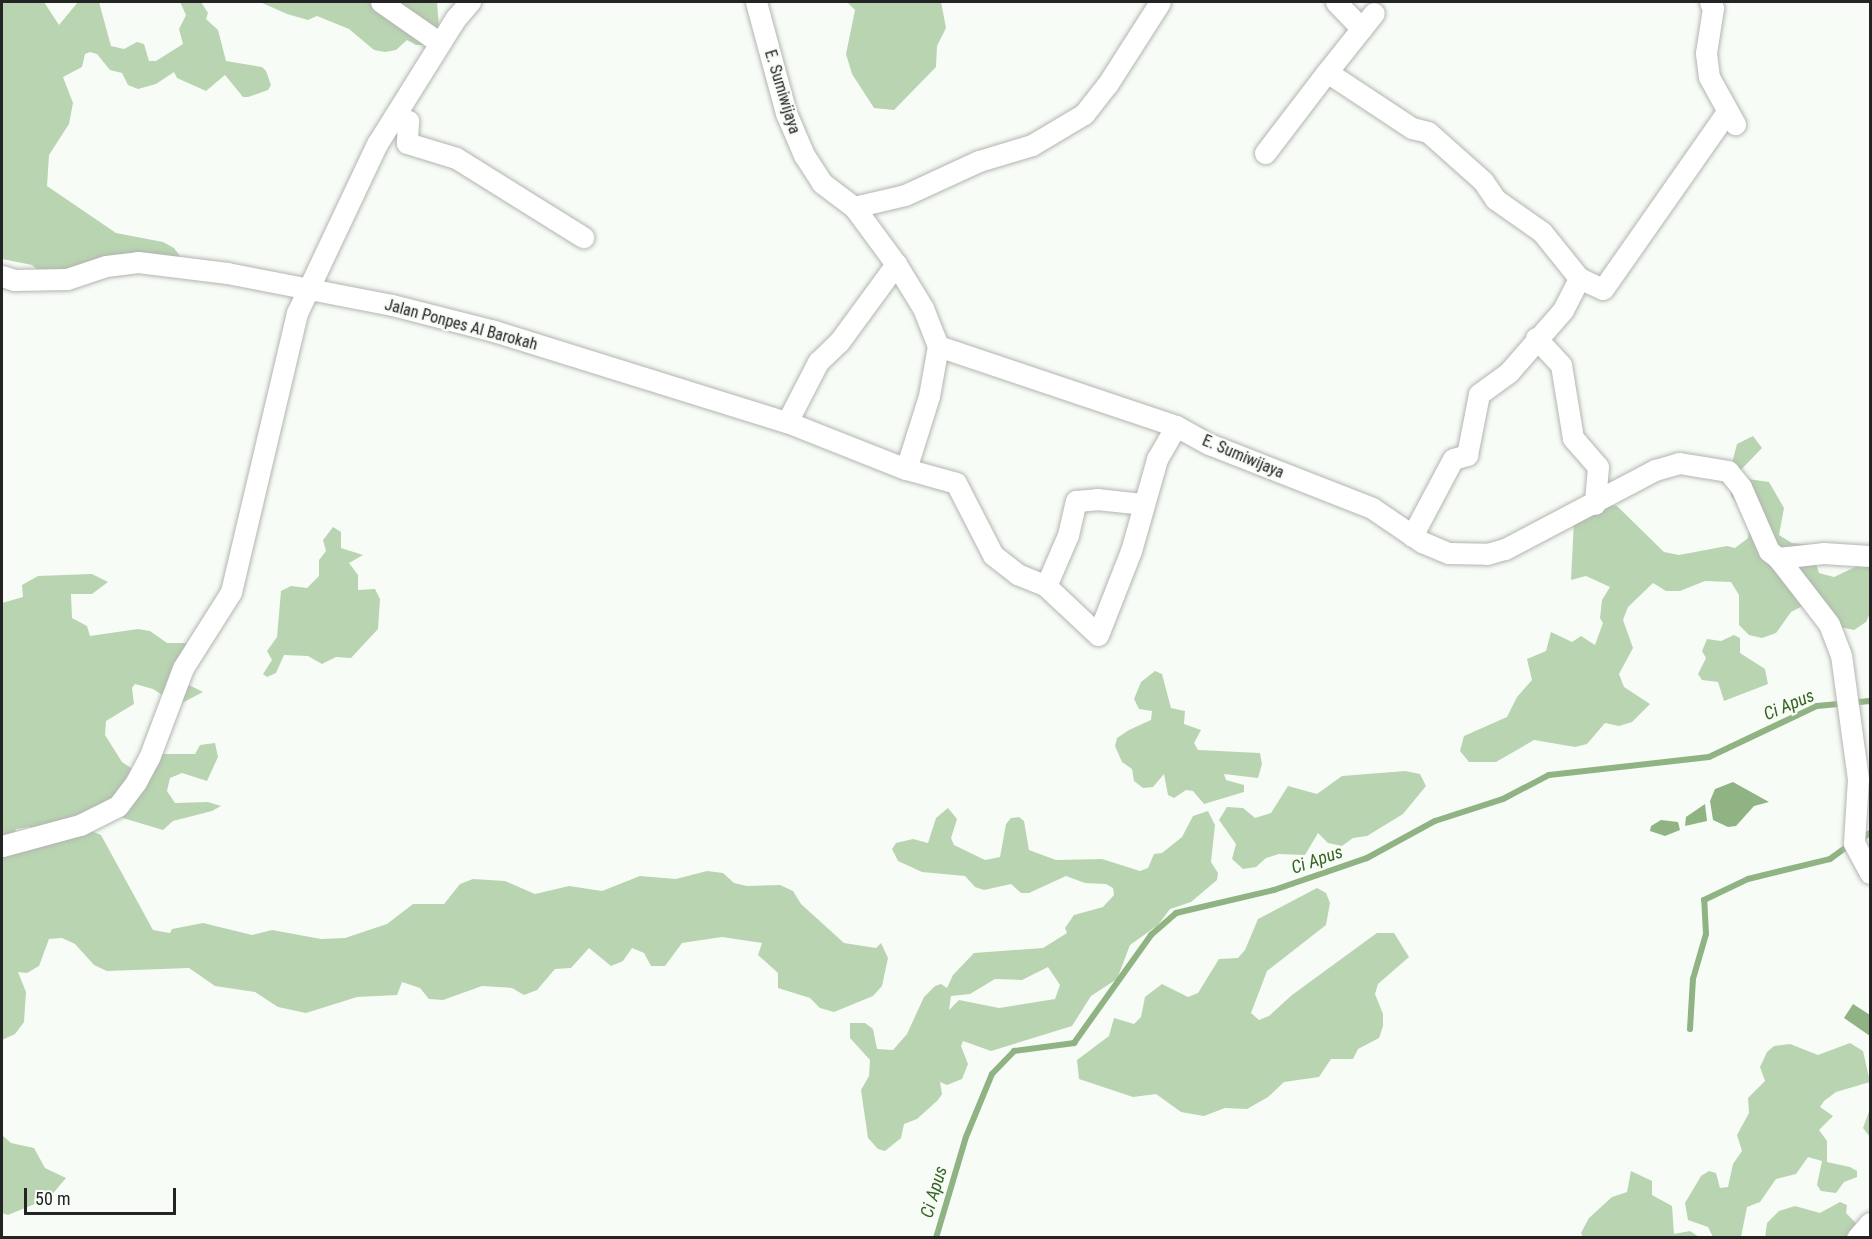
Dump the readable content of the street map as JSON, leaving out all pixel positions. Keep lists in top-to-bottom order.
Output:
{
  "streets": {
    "street": ["E. Sumiwijaya", "Jalan Ponpes Al Barokah"]
  },
  "water": ["Ci Apus"],
  "scale_bar": "50 m"
}
